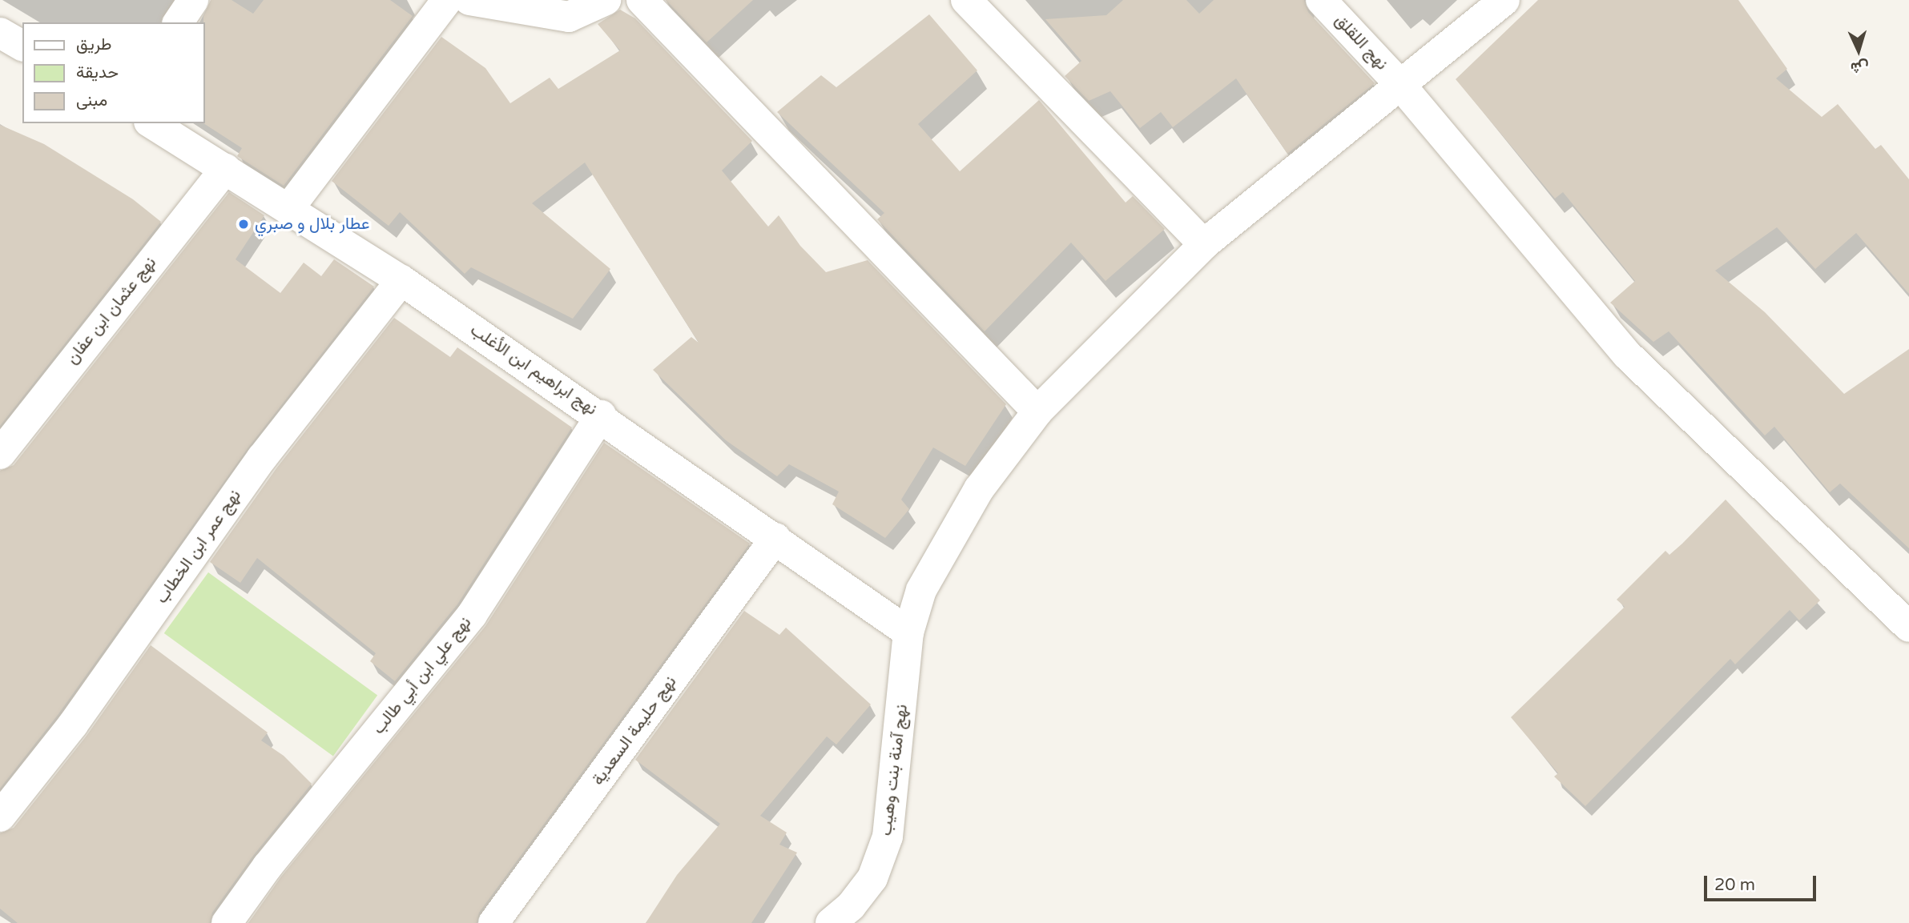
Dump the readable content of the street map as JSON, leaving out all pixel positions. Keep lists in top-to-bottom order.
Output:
{
  "streets": {
    "street": [
      "نهج اللقلق",
      "نهج عثمان ابن عفان",
      "نهج ابراهيم ابن الأغلب",
      "نهج عمر ابن الخطاب",
      "نهج علي ابن أبي طالب",
      "نهج حليمة السعدية",
      "نهج آمنة بنت وهيب"
    ]
  },
  "crossings": [
    ["نهج اللقلق", "نهج آمنة بنت وهيب"],
    ["نهج عثمان ابن عفان", "نهج ابراهيم ابن الأغلب"],
    ["نهج ابراهيم ابن الأغلب", "نهج عمر ابن الخطاب"],
    ["نهج ابراهيم ابن الأغلب", "نهج علي ابن أبي طالب"],
    ["نهج ابراهيم ابن الأغلب", "نهج حليمة السعدية"],
    ["نهج ابراهيم ابن الأغلب", "نهج آمنة بنت وهيب"]
  ],
  "places": ["عطار بلال و صبري"],
  "legend": ["طريق", "حديقة", "مبنى"],
  "scale_bar": "20 m",
  "north": "bottom"
}
